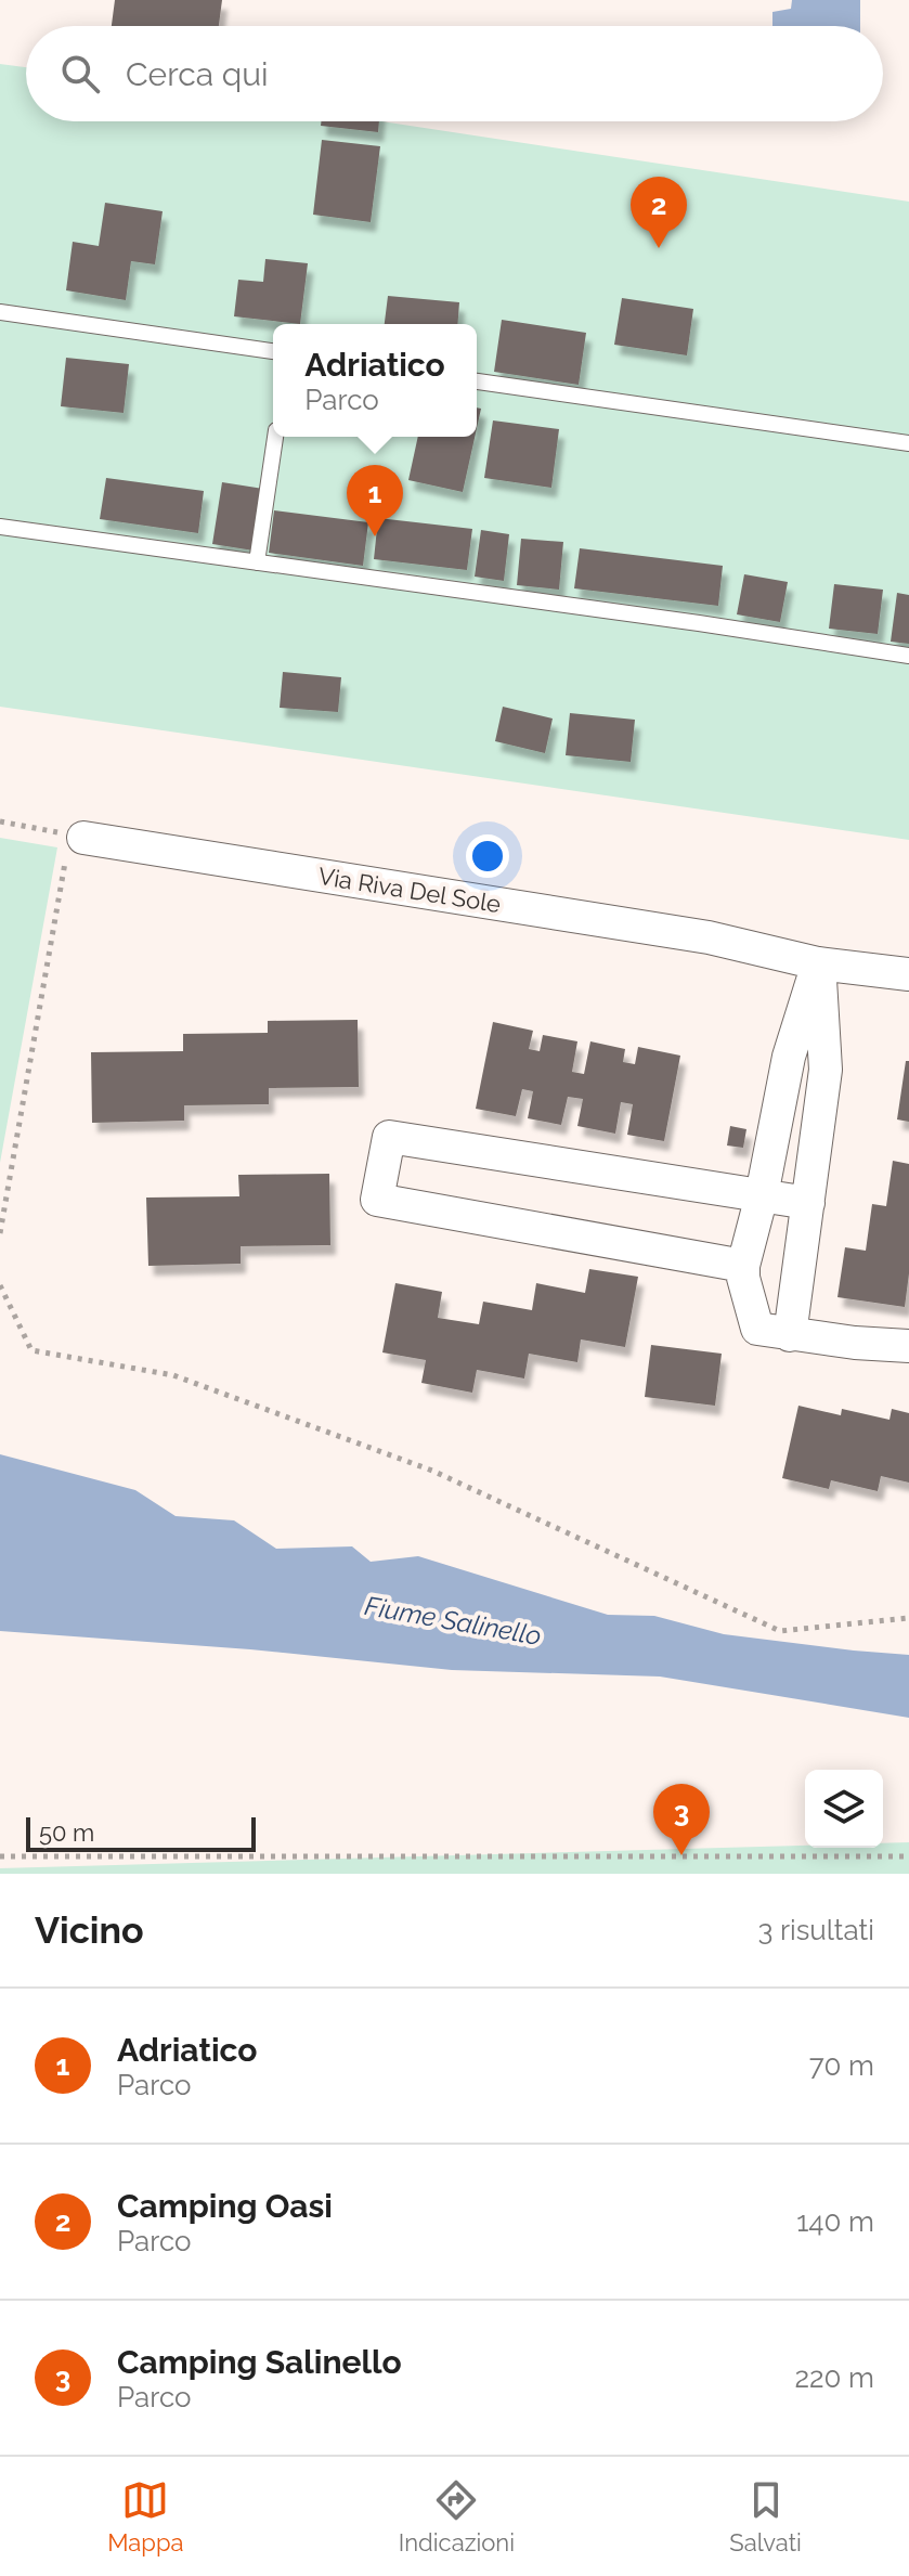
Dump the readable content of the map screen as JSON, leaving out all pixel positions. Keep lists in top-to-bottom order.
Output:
{
  "streets": {
    "street": ["Via Riva Del Sole"]
  },
  "water": ["Fiume Salinello"],
  "scale_bar": "50 m",
  "page": {
    "search": "Cerca qui",
    "pins": ["2", "1", "3"],
    "popup": ["Adriatico", "Parco"],
    "scale": "50 m",
    "heading": ["Vicino", "3 risultati"],
    "list": [
      {
        "mark": "1",
        "name": "Adriatico",
        "note": "Parco",
        "value": "70 m"
      },
      {
        "mark": "2",
        "name": "Camping Oasi",
        "note": "Parco",
        "value": "140 m"
      },
      {
        "mark": "3",
        "name": "Camping Salinello",
        "note": "Parco",
        "value": "220 m"
      }
    ],
    "nav": ["Mappa", "Indicazioni", "Salvati"]
  }
}
